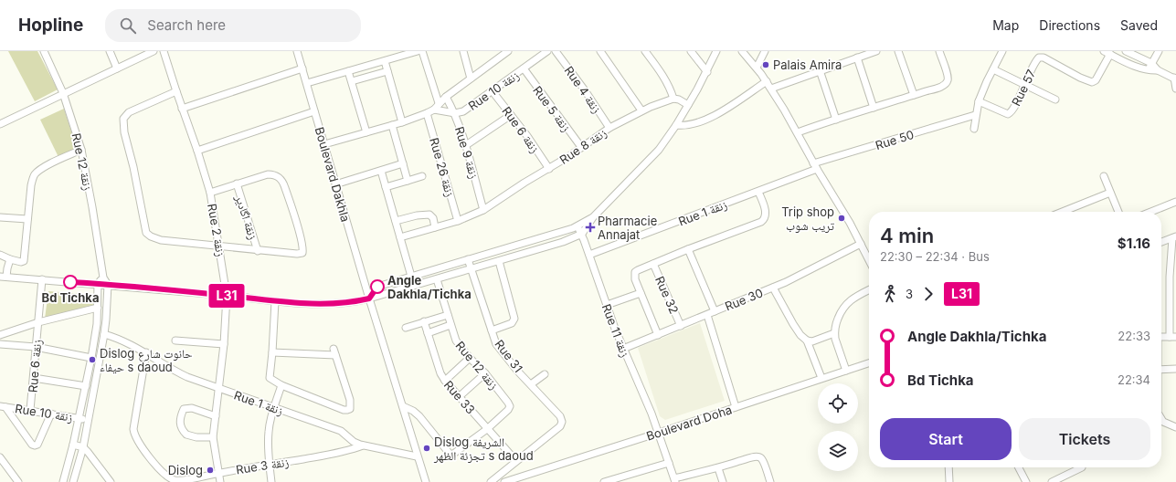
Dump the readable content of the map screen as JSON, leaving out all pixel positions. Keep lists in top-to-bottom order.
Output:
{
  "streets": {
    "street": [
      "Rue 57",
      "Rue 4 زنقة",
      "Rue 10 زنقة",
      "Rue 5 زنقة",
      "Rue 6 زنقة",
      "Rue 50",
      "Rue 8 زنقة",
      "Rue 9 زنقة",
      "Rue 12 زنقة",
      "Rue 26 زنقة",
      "Boulevard Dakhla",
      "Rue 1 زنقة",
      "زنقة اگادير",
      "Rue 2 زنقة",
      "Rue 32",
      "Rue 30",
      "Rue 11 زنقة",
      "Rue 31",
      "Rue 33",
      "Boulevard Doha",
      "Rue 3 زنقة"
    ]
  },
  "crossings": [
    ["Rue 4 زنقة", "Rue 8 زنقة"],
    ["Rue 10 زنقة", "Rue 5 زنقة"],
    ["Rue 10 زنقة", "Rue 6 زنقة"],
    ["Rue 10 زنقة", "Rue 9 زنقة"],
    ["Rue 5 زنقة", "Rue 8 زنقة"],
    ["Rue 6 زنقة", "Rue 8 زنقة"],
    ["Rue 50", "Rue 1 زنقة"],
    ["Rue 8 زنقة", "Rue 9 زنقة"],
    ["Rue 8 زنقة", "Rue 26 زنقة"],
    ["Rue 12 زنقة", "Rue 33"],
    ["Boulevard Dakhla", "Rue 1 زنقة"],
    ["Rue 1 زنقة", "Rue 2 زنقة"],
    ["Rue 1 زنقة", "Rue 11 زنقة"],
    ["Rue 1 زنقة", "Rue 3 زنقة"],
    ["Rue 2 زنقة", "Rue 3 زنقة"],
    ["Rue 32", "Rue 30"],
    ["Rue 30", "Rue 11 زنقة"],
    ["Rue 11 زنقة", "Boulevard Doha"],
    ["Rue 31", "Rue 33"]
  ],
  "places": {
    "other": [
      "Palais Amira",
      "Trip shop تريب شوب",
      "Bd Tichka",
      "Angle Dakhla/Tichka",
      "Dislog حانوت شارع حيفاء s daoud",
      "Dislog الشريفة تجزئة الظهر s daoud",
      "Dislog"
    ],
    "health": ["Pharmacie Annajat"]
  },
  "lines": ["bus line L31"],
  "page": {
    "header": "Hopline",
    "search": "Search here",
    "nav": ["Map", "Directions", "Saved"],
    "on_map": "L31",
    "heading": ["4 min", "22:30 – 22:34 · Bus", "$1.16"],
    "legs": ["3", "L31"],
    "list": [
      {
        "name": "Angle Dakhla/Tichka",
        "value": "22:33"
      },
      {
        "name": "Bd Tichka",
        "value": "22:34"
      }
    ],
    "buttons": ["Start", "Tickets"]
  }
}
